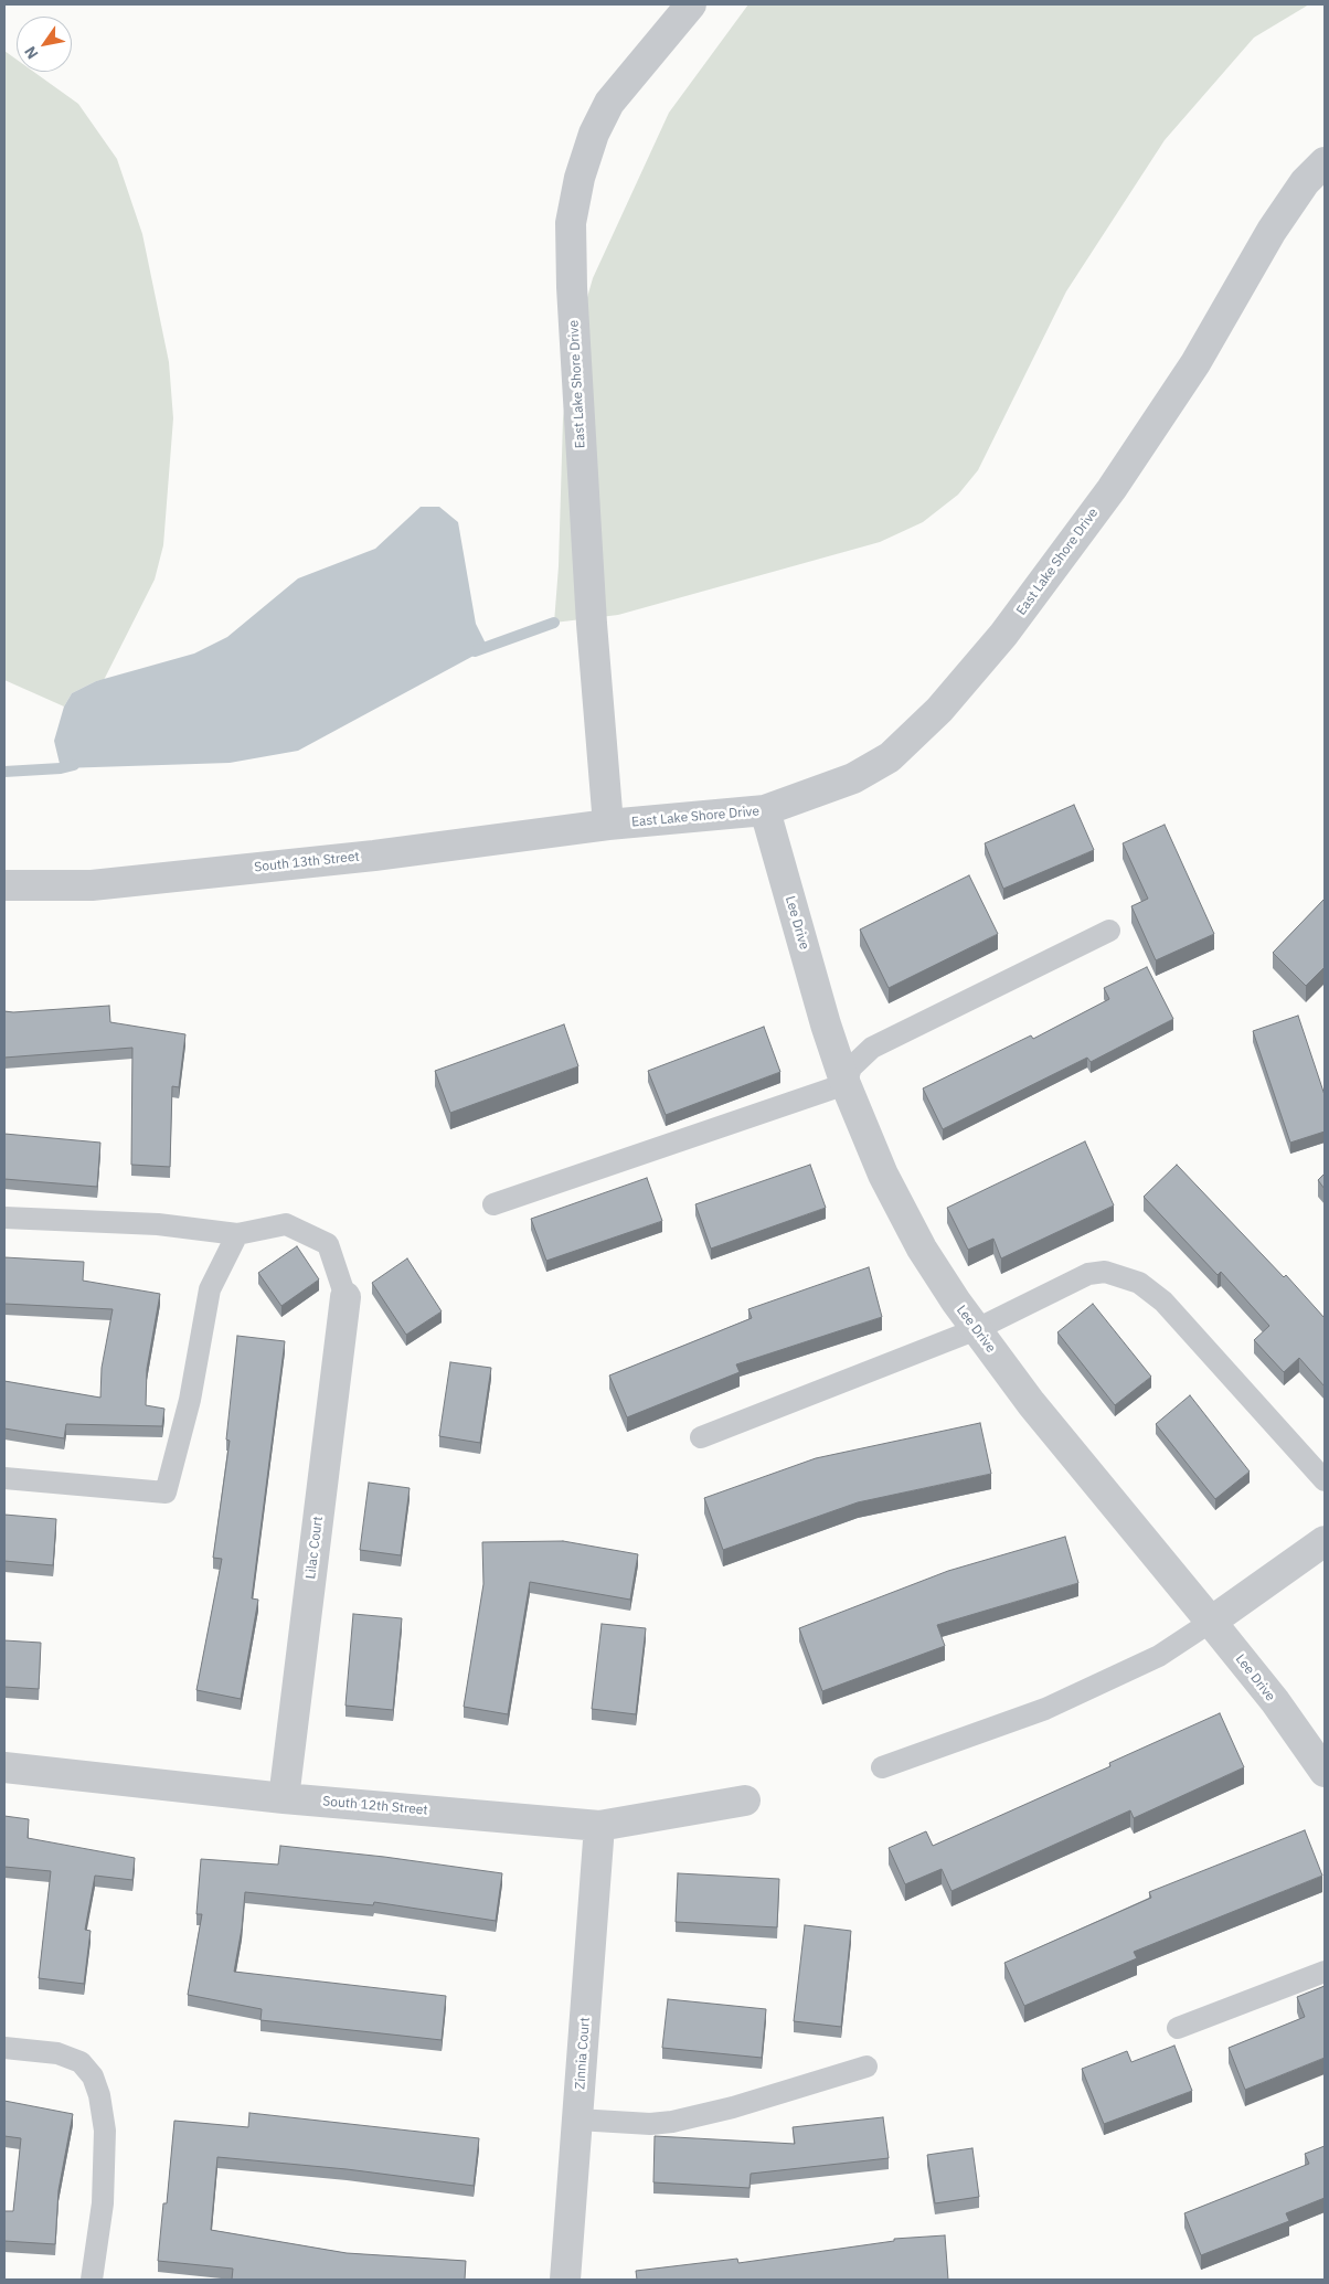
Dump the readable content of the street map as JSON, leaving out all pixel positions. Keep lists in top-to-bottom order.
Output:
{
  "streets": {
    "street": [
      "East Lake Shore Drive",
      "South 13th Street",
      "Lee Drive",
      "Lilac Court",
      "South 12th Street",
      "Zinnia Court"
    ]
  },
  "crossings": [
    ["East Lake Shore Drive", "South 13th Street"],
    ["East Lake Shore Drive", "Lee Drive"],
    ["Lilac Court", "South 12th Street"],
    ["South 12th Street", "Zinnia Court"]
  ],
  "north": "bottom left"
}
